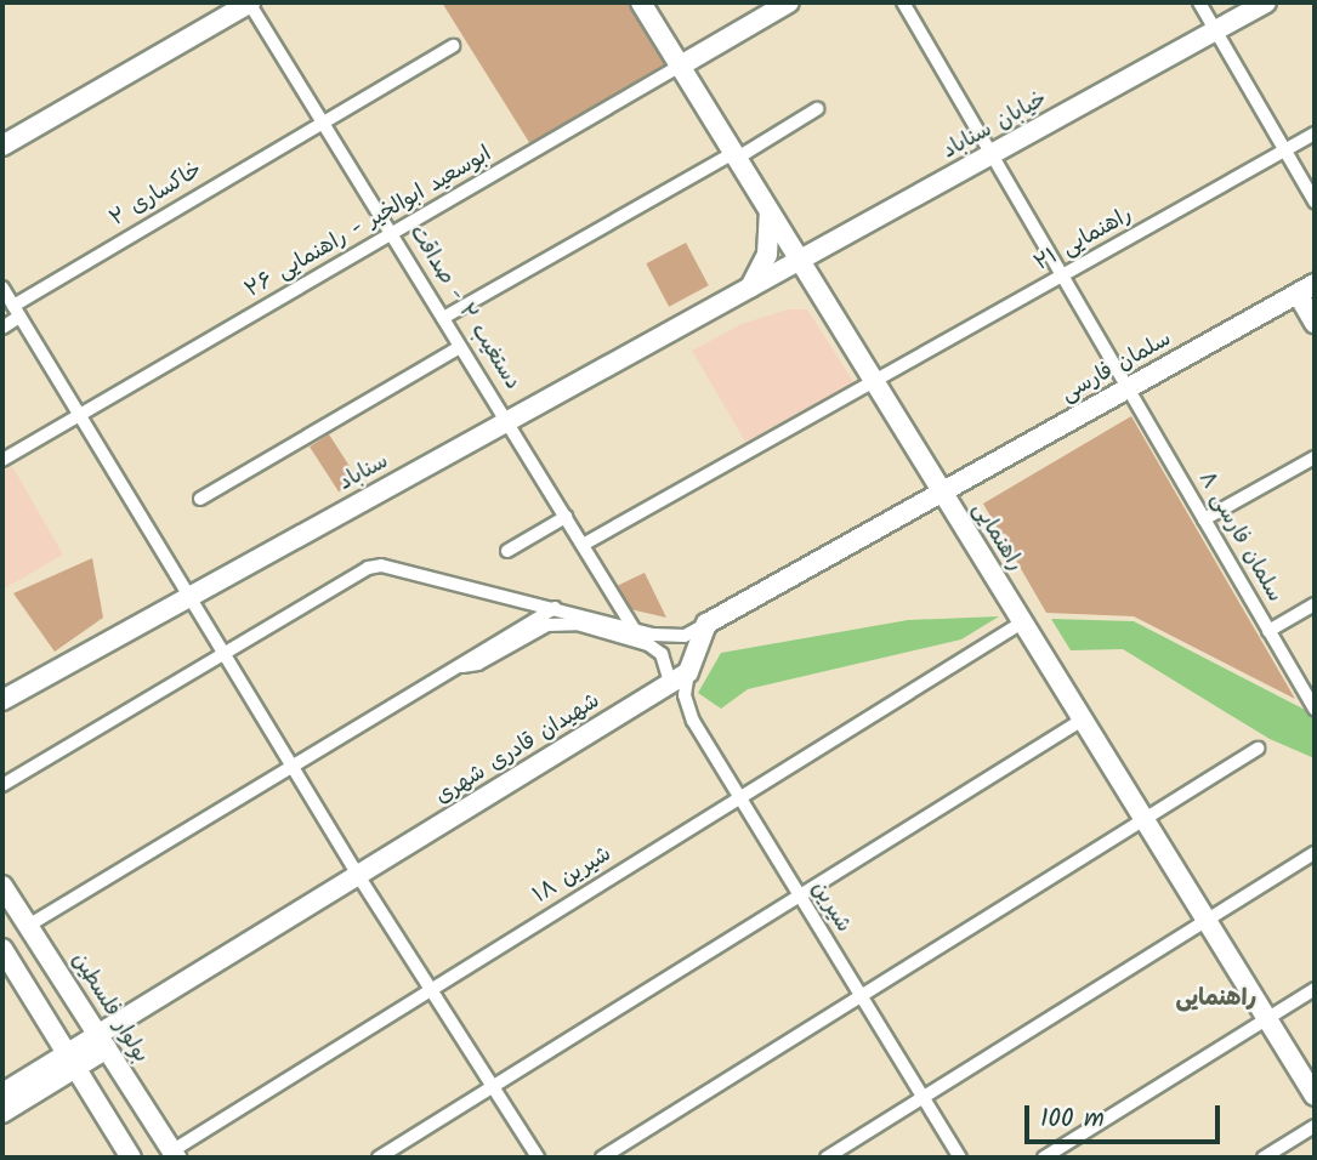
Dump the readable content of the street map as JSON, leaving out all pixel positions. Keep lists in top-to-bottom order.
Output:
{
  "streets": {
    "main road": [
      "خیابان سناباد",
      "سلمان فارسی",
      "سناباد",
      "راهنمایی",
      "شهیدان قادری شهری",
      "بولوار فلسطین"
    ],
    "street": [
      "خاکساری ۲",
      "ابوسعید ابوالخیر - راهنمایی ۲۶",
      "راهنمایی ۲۱",
      "دستغیب ۲ - صداقت",
      "سلمان فارسی ۸",
      "شیرین ۱۸",
      "شیرین"
    ]
  },
  "crossings": [
    ["خیابان سناباد", "سناباد"],
    ["خیابان سناباد", "راهنمایی"],
    ["خیابان سناباد", "سلمان فارسی ۸"],
    ["خاکساری ۲", "دستغیب ۲ - صداقت"],
    ["ابوسعید ابوالخیر - راهنمایی ۲۶", "دستغیب ۲ - صداقت"],
    ["ابوسعید ابوالخیر - راهنمایی ۲۶", "راهنمایی"],
    ["راهنمایی ۲۱", "راهنمایی"],
    ["راهنمایی ۲۱", "سلمان فارسی ۸"],
    ["دستغیب ۲ - صداقت", "سناباد"],
    ["سلمان فارسی", "راهنمایی"],
    ["سلمان فارسی", "سلمان فارسی ۸"],
    ["راهنمایی", "شیرین ۱۸"],
    ["شهیدان قادری شهری", "شیرین"],
    ["شهیدان قادری شهری", "بولوار فلسطین"],
    ["شیرین ۱۸", "شیرین"],
    ["شیرین ۱۸", "بولوار فلسطین"]
  ],
  "districts": ["راهنمایی"],
  "scale_bar": "100 m"
}
